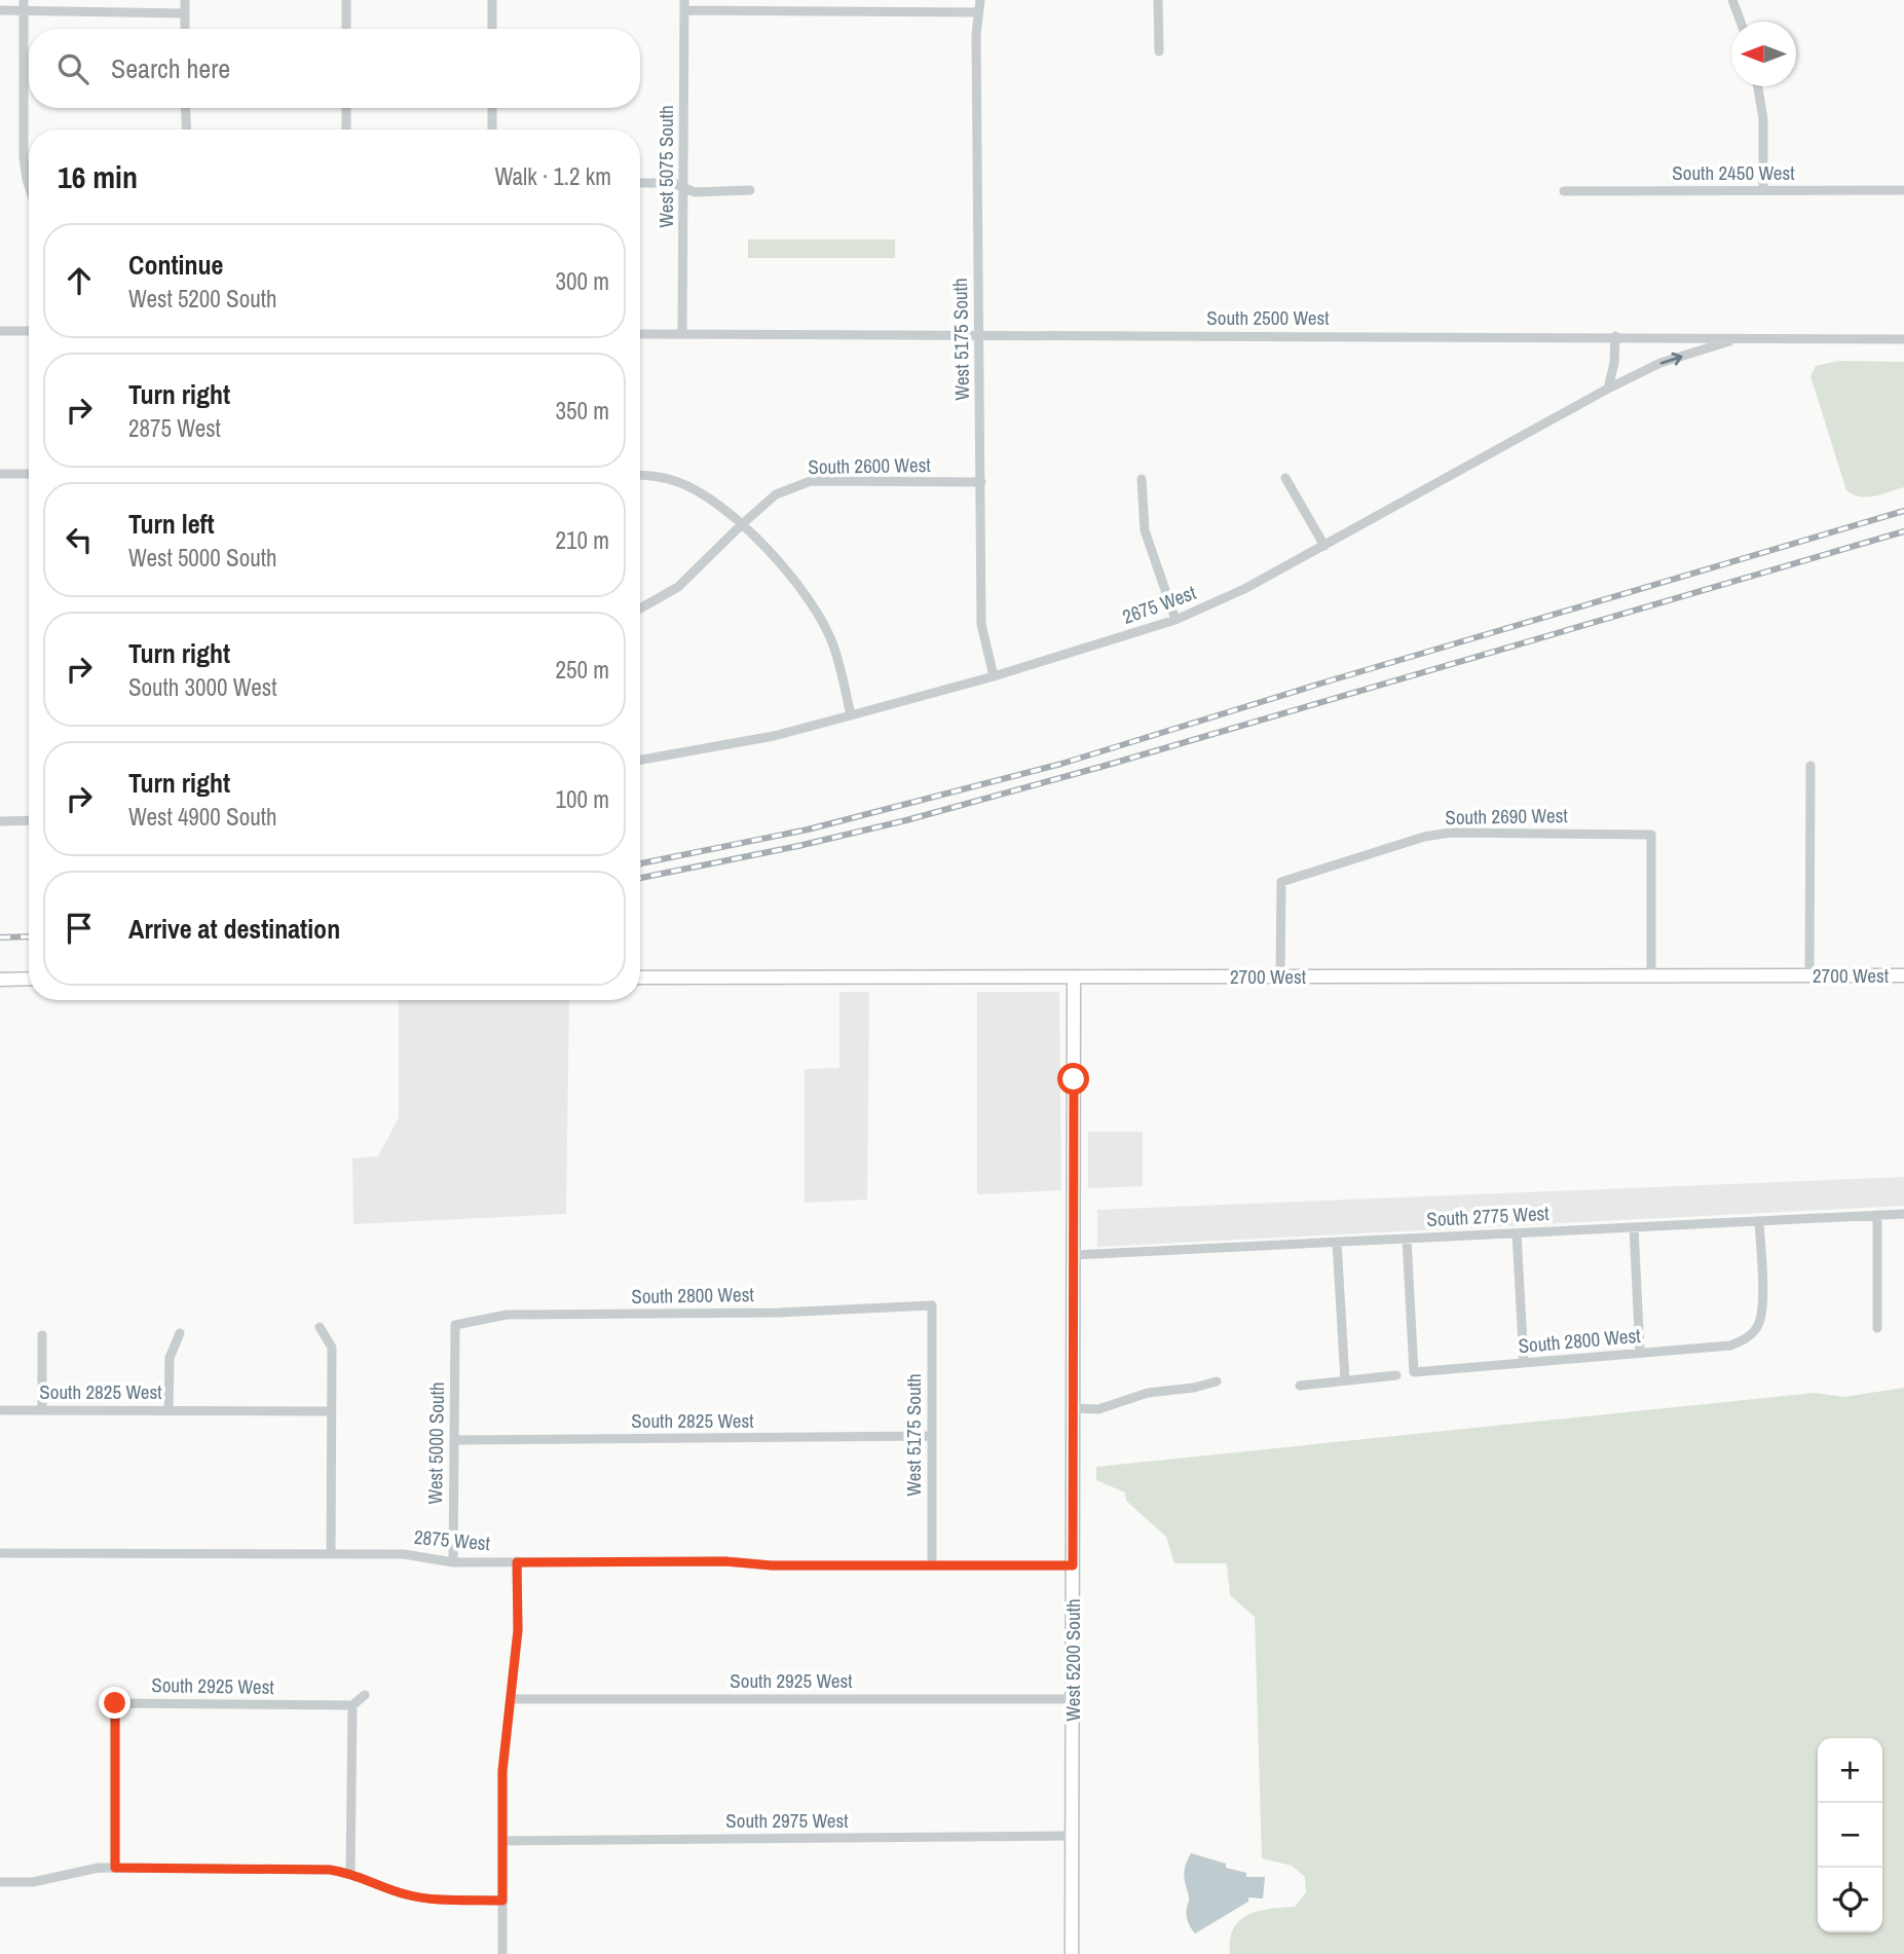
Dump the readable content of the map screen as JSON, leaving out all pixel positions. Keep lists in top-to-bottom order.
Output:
{
  "streets": {
    "street": [
      "West 5075 South",
      "South 2450 West",
      "South 2500 West",
      "West 5175 South",
      "South 2600 West",
      "2675 West",
      "South 2690 West",
      "2700 West",
      "South 2775 West",
      "South 2800 West",
      "South 2825 West",
      "West 5000 South",
      "2875 West",
      "West 5200 South",
      "South 2925 West",
      "South 2975 West"
    ]
  },
  "crossings": [
    ["West 5075 South", "South 2500 West"],
    ["South 2500 West", "West 5175 South"],
    ["South 2500 West", "2675 West"],
    ["West 5175 South", "South 2600 West"],
    ["West 5175 South", "2675 West"],
    ["West 5175 South", "South 2800 West"],
    ["West 5175 South", "South 2825 West"],
    ["West 5175 South", "2875 West"],
    ["South 2690 West", "2700 West"],
    ["2700 West", "West 5200 South"],
    ["South 2775 West", "South 2800 West"],
    ["South 2775 West", "West 5200 South"],
    ["South 2800 West", "West 5000 South"],
    ["South 2825 West", "West 5000 South"],
    ["West 5000 South", "2875 West"],
    ["2875 West", "West 5200 South"],
    ["West 5200 South", "South 2925 West"],
    ["West 5200 South", "South 2975 West"]
  ],
  "north": "left",
  "page": {
    "search": "Search here",
    "heading": ["16 min", "Walk · 1.2 km"],
    "list": [
      ["Continue", "West 5200 South", "300 m"],
      ["Turn right", "2875 West", "350 m"],
      ["Turn left", "West 5000 South", "210 m"],
      ["Turn right", "South 3000 West", "250 m"],
      ["Turn right", "West 4900 South", "100 m"],
      "Arrive at destination"
    ],
    "map_buttons": ["+", "−"]
  }
}
